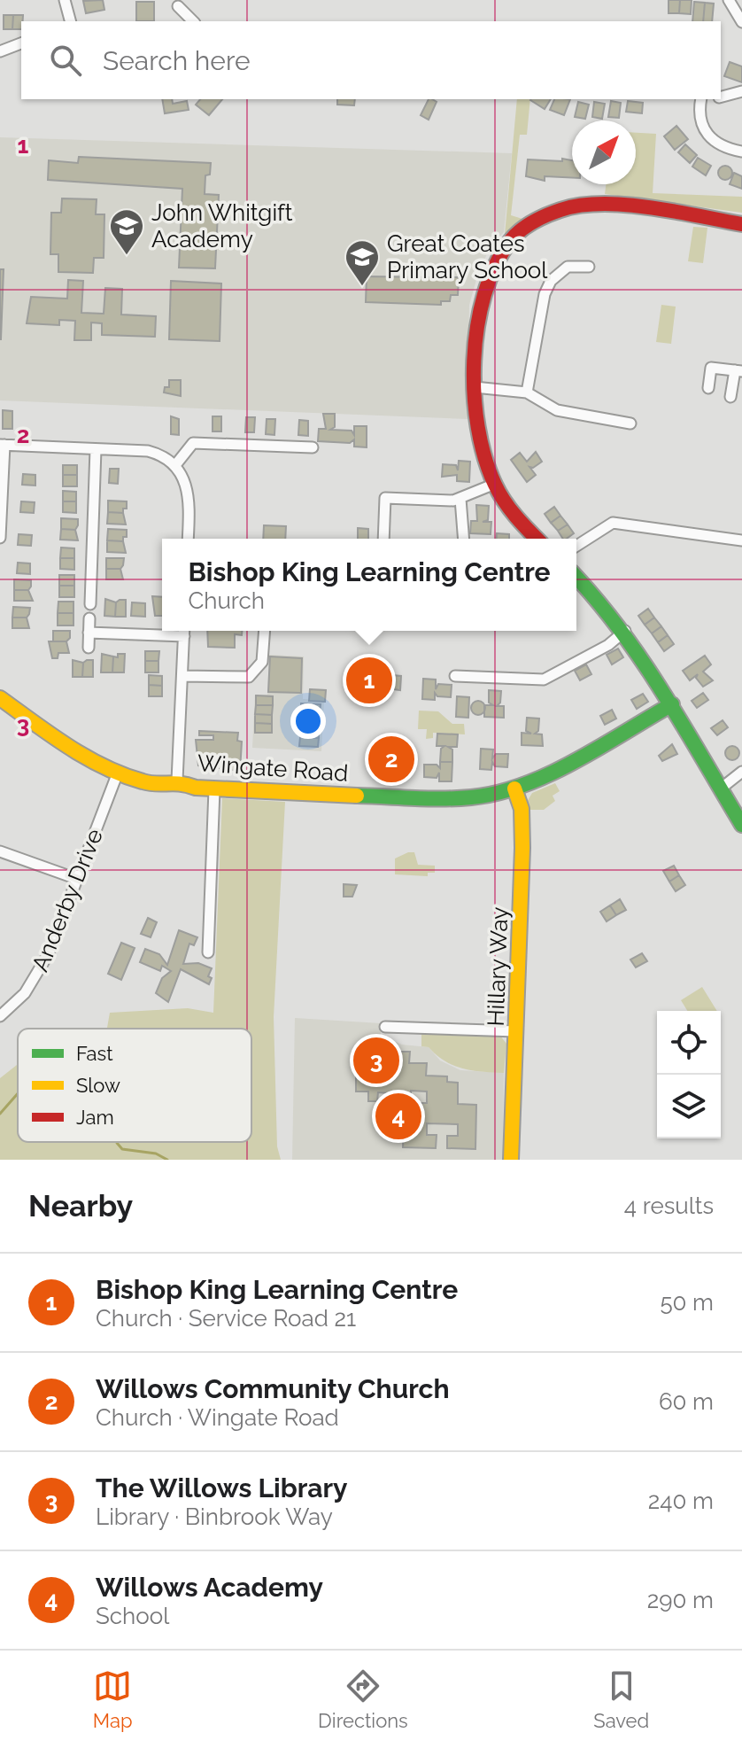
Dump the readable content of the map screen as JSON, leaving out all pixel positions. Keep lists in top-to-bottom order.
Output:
{
  "streets": {
    "street": ["Wingate Road", "Anderby Drive", "Hillary Way"]
  },
  "crossings": [
    ["Wingate Road", "Anderby Drive"],
    ["Wingate Road", "Hillary Way"]
  ],
  "places": {
    "school or university": ["John Whitgift Academy", "Great Coates Primary School"]
  },
  "legend": ["Fast", "Slow", "Jam"],
  "north": "top right",
  "page": {
    "search": "Search here",
    "popup": ["Bishop King Learning Centre", "Church"],
    "pins": [
      "1",
      "2",
      "3",
      "4"
    ],
    "heading": ["Nearby", "4 results"],
    "list": [
      {
        "mark": "1",
        "name": "Bishop King Learning Centre",
        "note": "Church · Service Road 21",
        "value": "50 m"
      },
      {
        "mark": "2",
        "name": "Willows Community Church",
        "note": "Church · Wingate Road",
        "value": "60 m"
      },
      {
        "mark": "3",
        "name": "The Willows Library",
        "note": "Library · Binbrook Way",
        "value": "240 m"
      },
      {
        "mark": "4",
        "name": "Willows Academy",
        "note": "School",
        "value": "290 m"
      }
    ],
    "nav": ["Map", "Directions", "Saved"]
  },
  "grid": {
    "rows": ["1", "2", "3"]
  }
}
